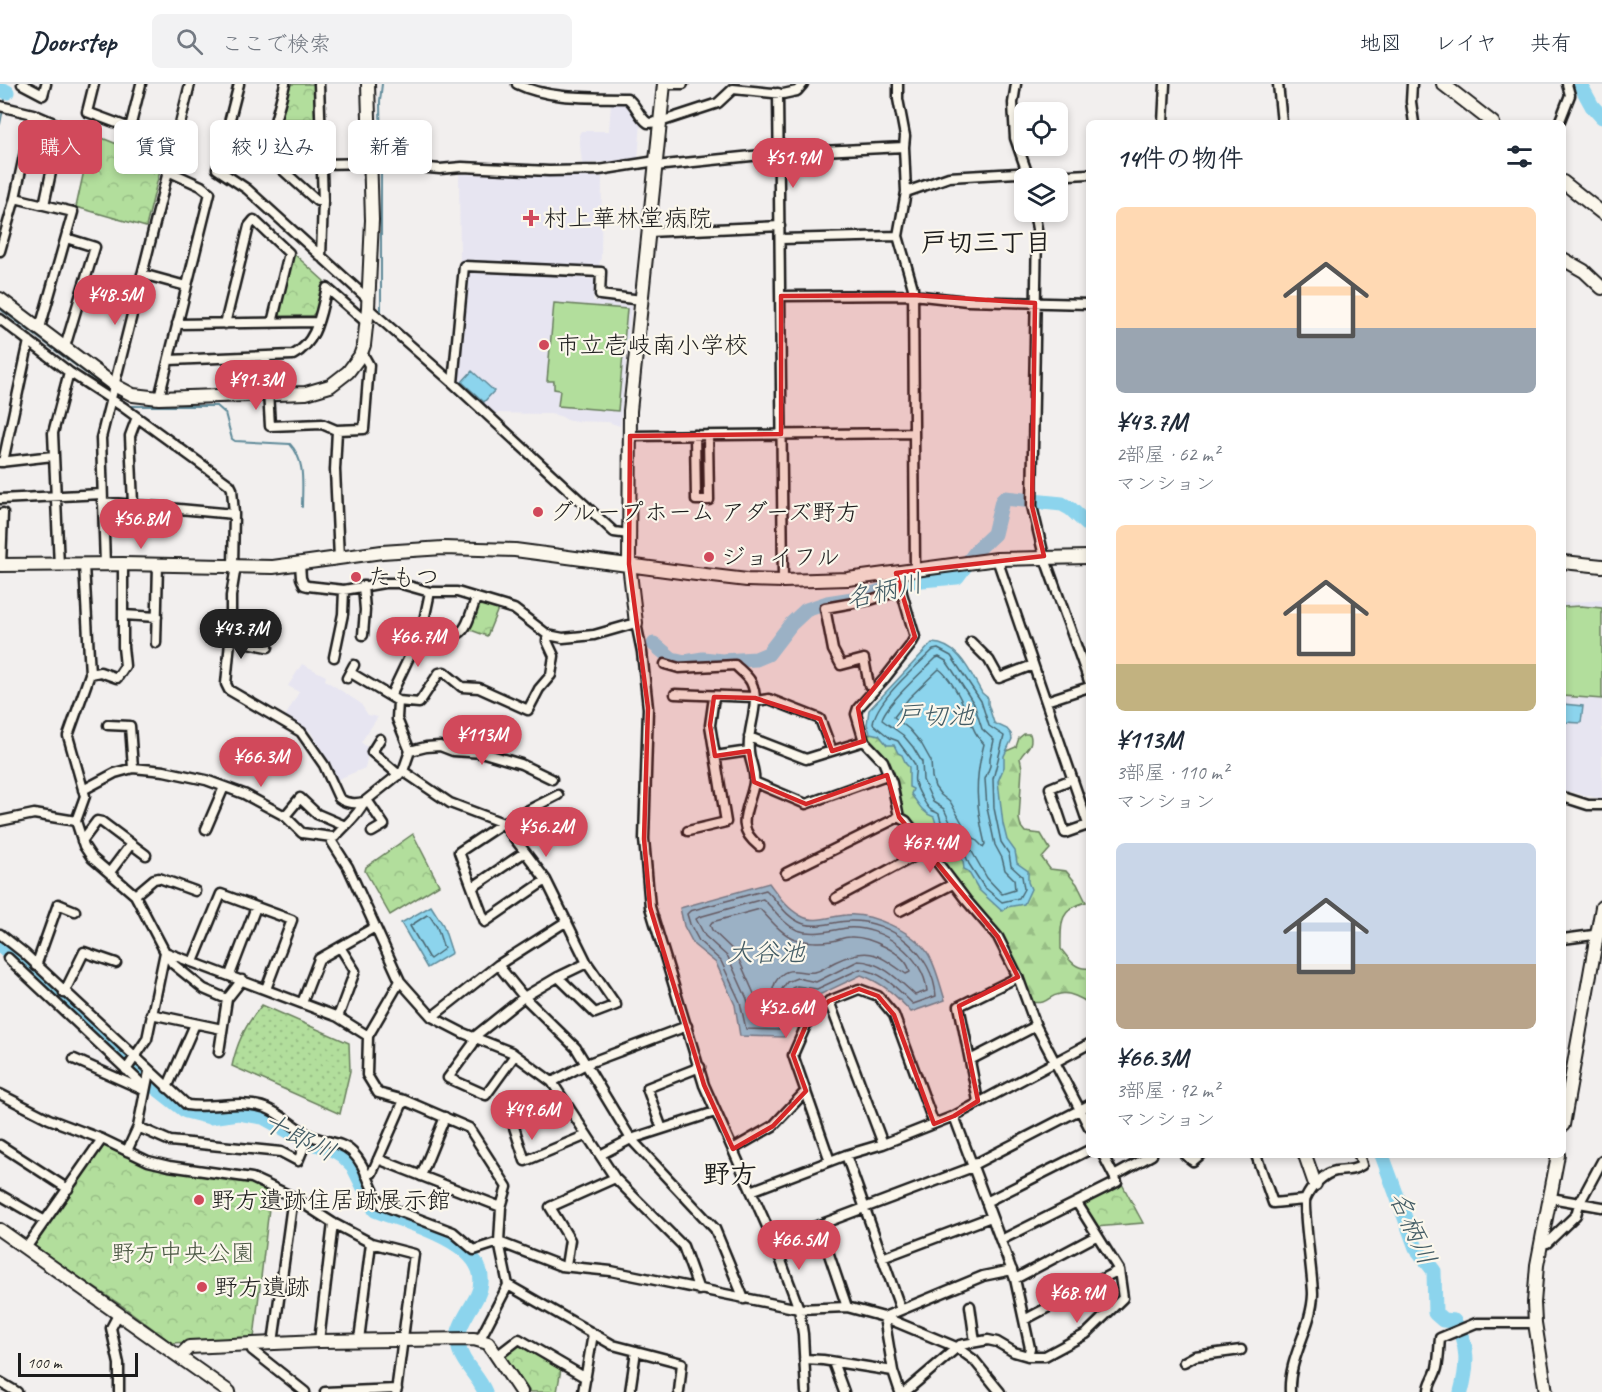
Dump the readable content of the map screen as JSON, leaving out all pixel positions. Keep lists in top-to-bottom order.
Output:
{
  "districts": ["戸切三丁目", "野方"],
  "water": [
    "名柄川",
    "戸切池",
    "大谷池",
    "十郎川"
  ],
  "parks": ["野方中央公園"],
  "places": {
    "health": ["村上華林堂病院"],
    "other": [
      "市立壱岐南小学校",
      "グループホーム アダーズ野方",
      "ジョイフル",
      "たもつ",
      "野方遺跡住居跡展示館",
      "野方遺跡"
    ]
  },
  "scale_bar": "100 m",
  "page": {
    "header": "Doorstep",
    "search": "ここで検索",
    "nav": ["地図", "レイヤ", "共有"],
    "chip": [
      "購入",
      "賃貸",
      "絞り込み",
      "新着"
    ],
    "heading": "14件の物件",
    "price": [
      "¥51.9M",
      "¥48.5M",
      "¥91.3M",
      "¥56.8M",
      "¥43.7M",
      "¥66.7M",
      "¥113M",
      "¥66.3M",
      "¥56.2M",
      "¥67.4M",
      "¥52.6M",
      "¥49.6M",
      "¥66.5M",
      "¥68.9M"
    ],
    "list": [
      {
        "name": "¥43.7M",
        "note": "2部屋 · 62 m² · マンション"
      },
      {
        "name": "¥113M",
        "note": "3部屋 · 110 m² · マンション"
      },
      {
        "name": "¥66.3M",
        "note": "3部屋 · 92 m² · マンション"
      }
    ],
    "scale": "100 m"
  }
}
